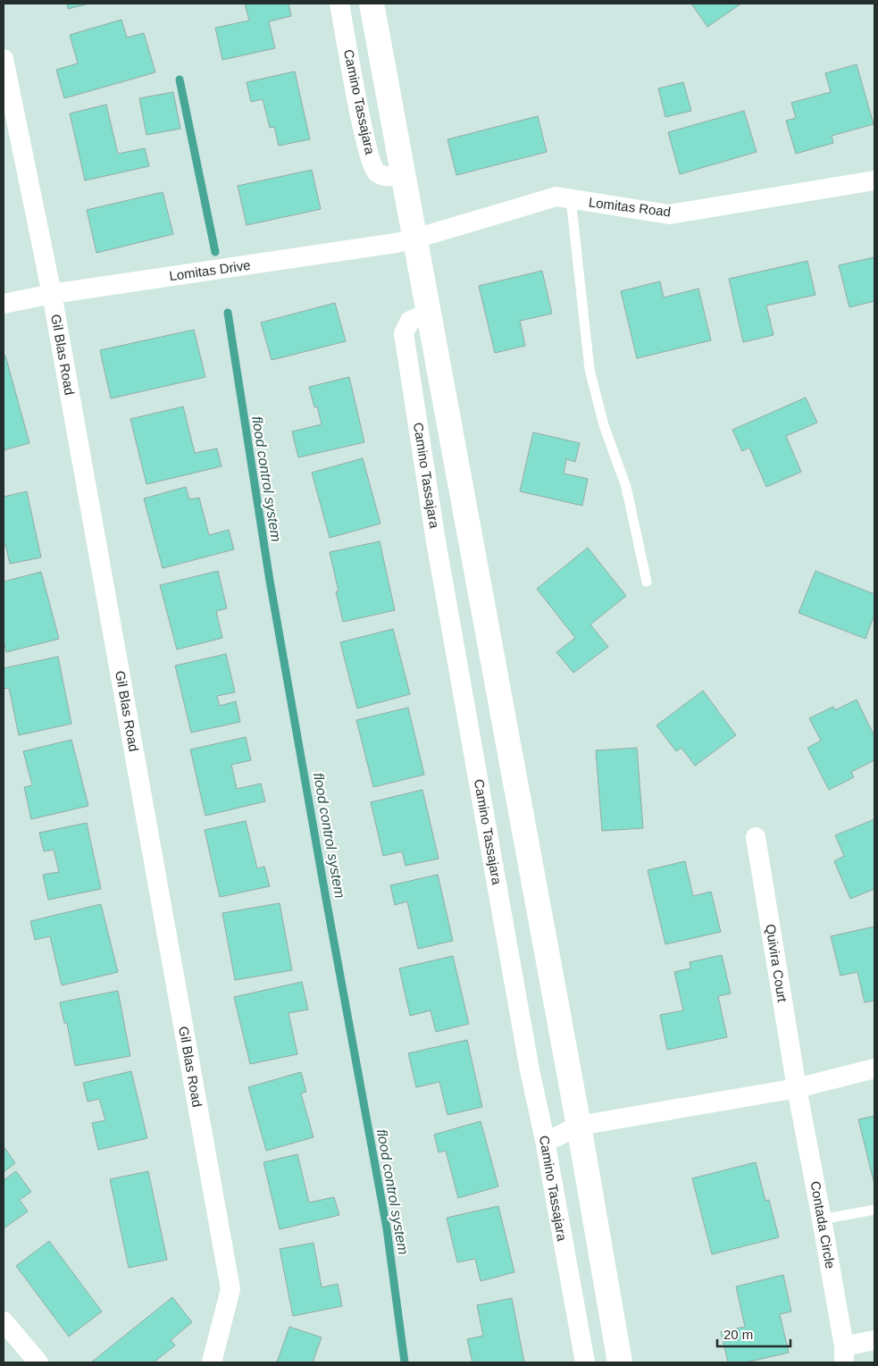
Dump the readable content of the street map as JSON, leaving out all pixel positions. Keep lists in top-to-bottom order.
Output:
{
  "streets": {
    "street": [
      "Camino Tassajara",
      "Lomitas Road",
      "Lomitas Drive",
      "Gil Blas Road",
      "Quivira Court",
      "Contada Circle"
    ]
  },
  "crossings": [
    ["Lomitas Road", "Lomitas Drive"],
    ["Lomitas Drive", "Gil Blas Road"],
    ["Quivira Court", "Contada Circle"]
  ],
  "water": ["flood control system"],
  "scale_bar": "20 m"
}
